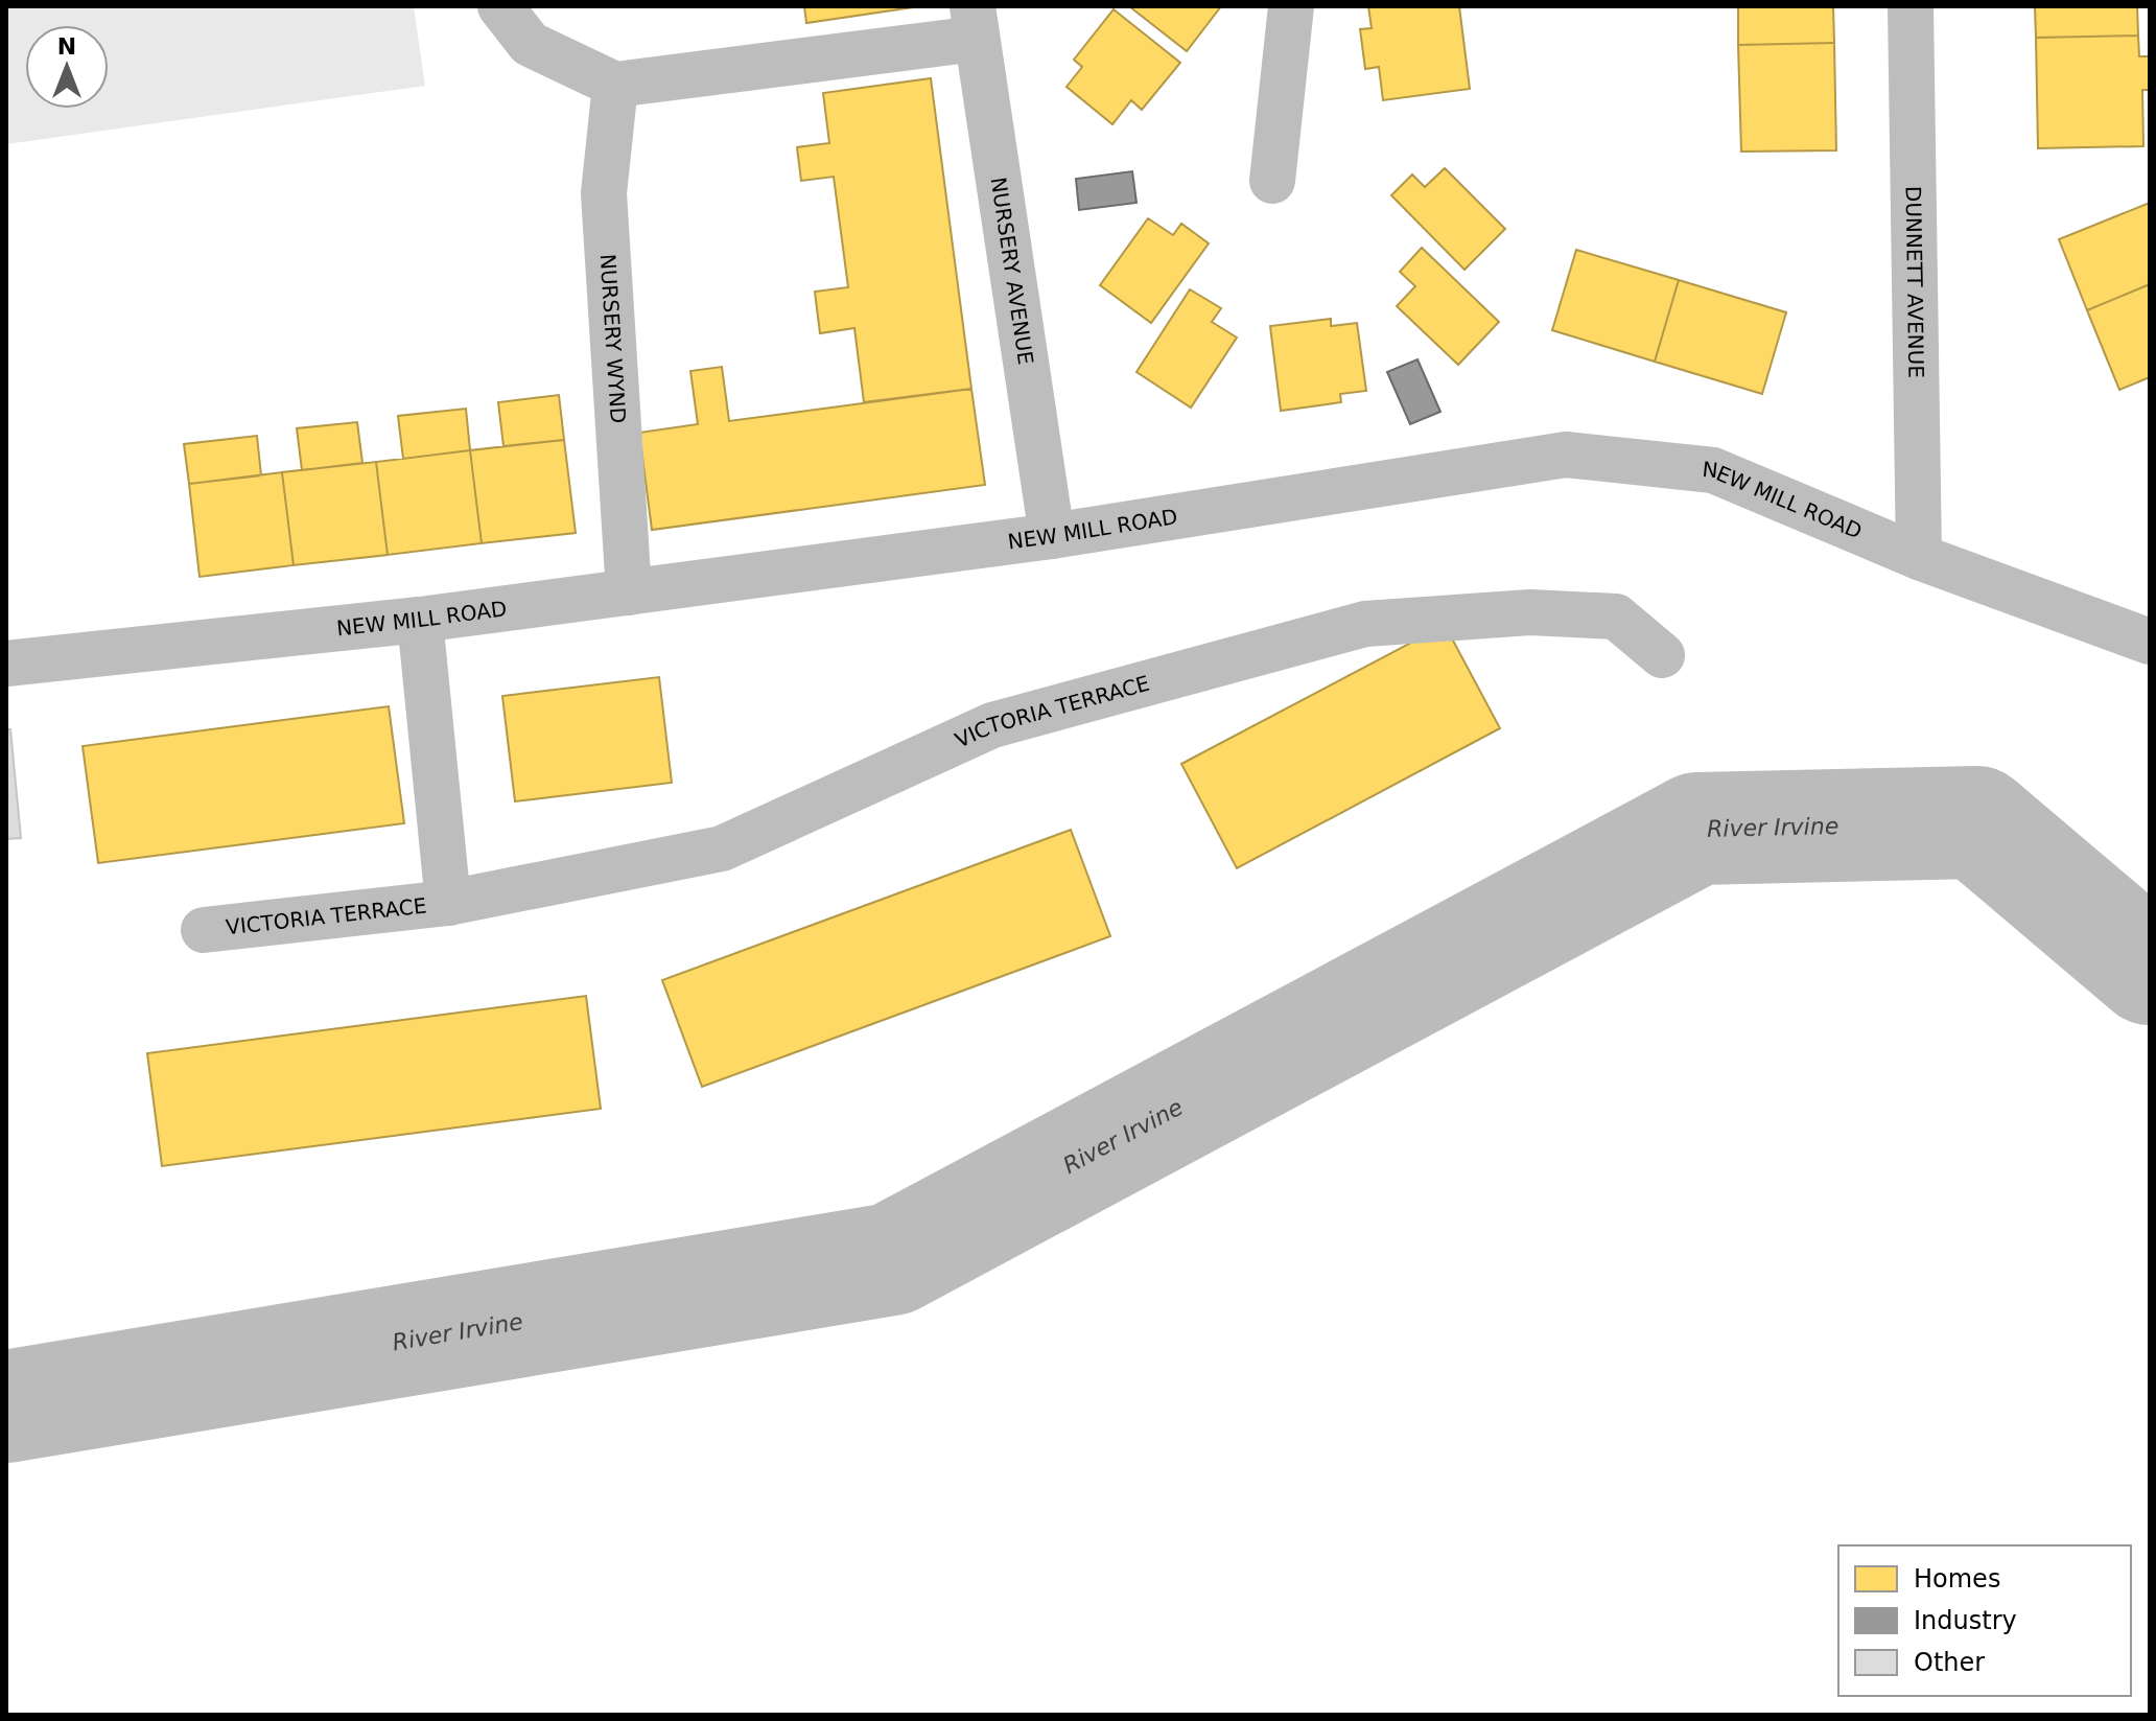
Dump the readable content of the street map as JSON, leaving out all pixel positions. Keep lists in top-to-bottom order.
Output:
{
  "streets": {
    "street": [
      "NURSERY AVENUE",
      "DUNNETT AVENUE",
      "NURSERY WYND",
      "NEW MILL ROAD",
      "VICTORIA TERRACE"
    ]
  },
  "crossings": [
    ["NURSERY AVENUE", "NEW MILL ROAD"],
    ["DUNNETT AVENUE", "NEW MILL ROAD"],
    ["NURSERY WYND", "NEW MILL ROAD"],
    ["NEW MILL ROAD", "VICTORIA TERRACE"]
  ],
  "water": ["River Irvine"],
  "legend": ["Homes", "Industry", "Other"],
  "north": "top"
}
